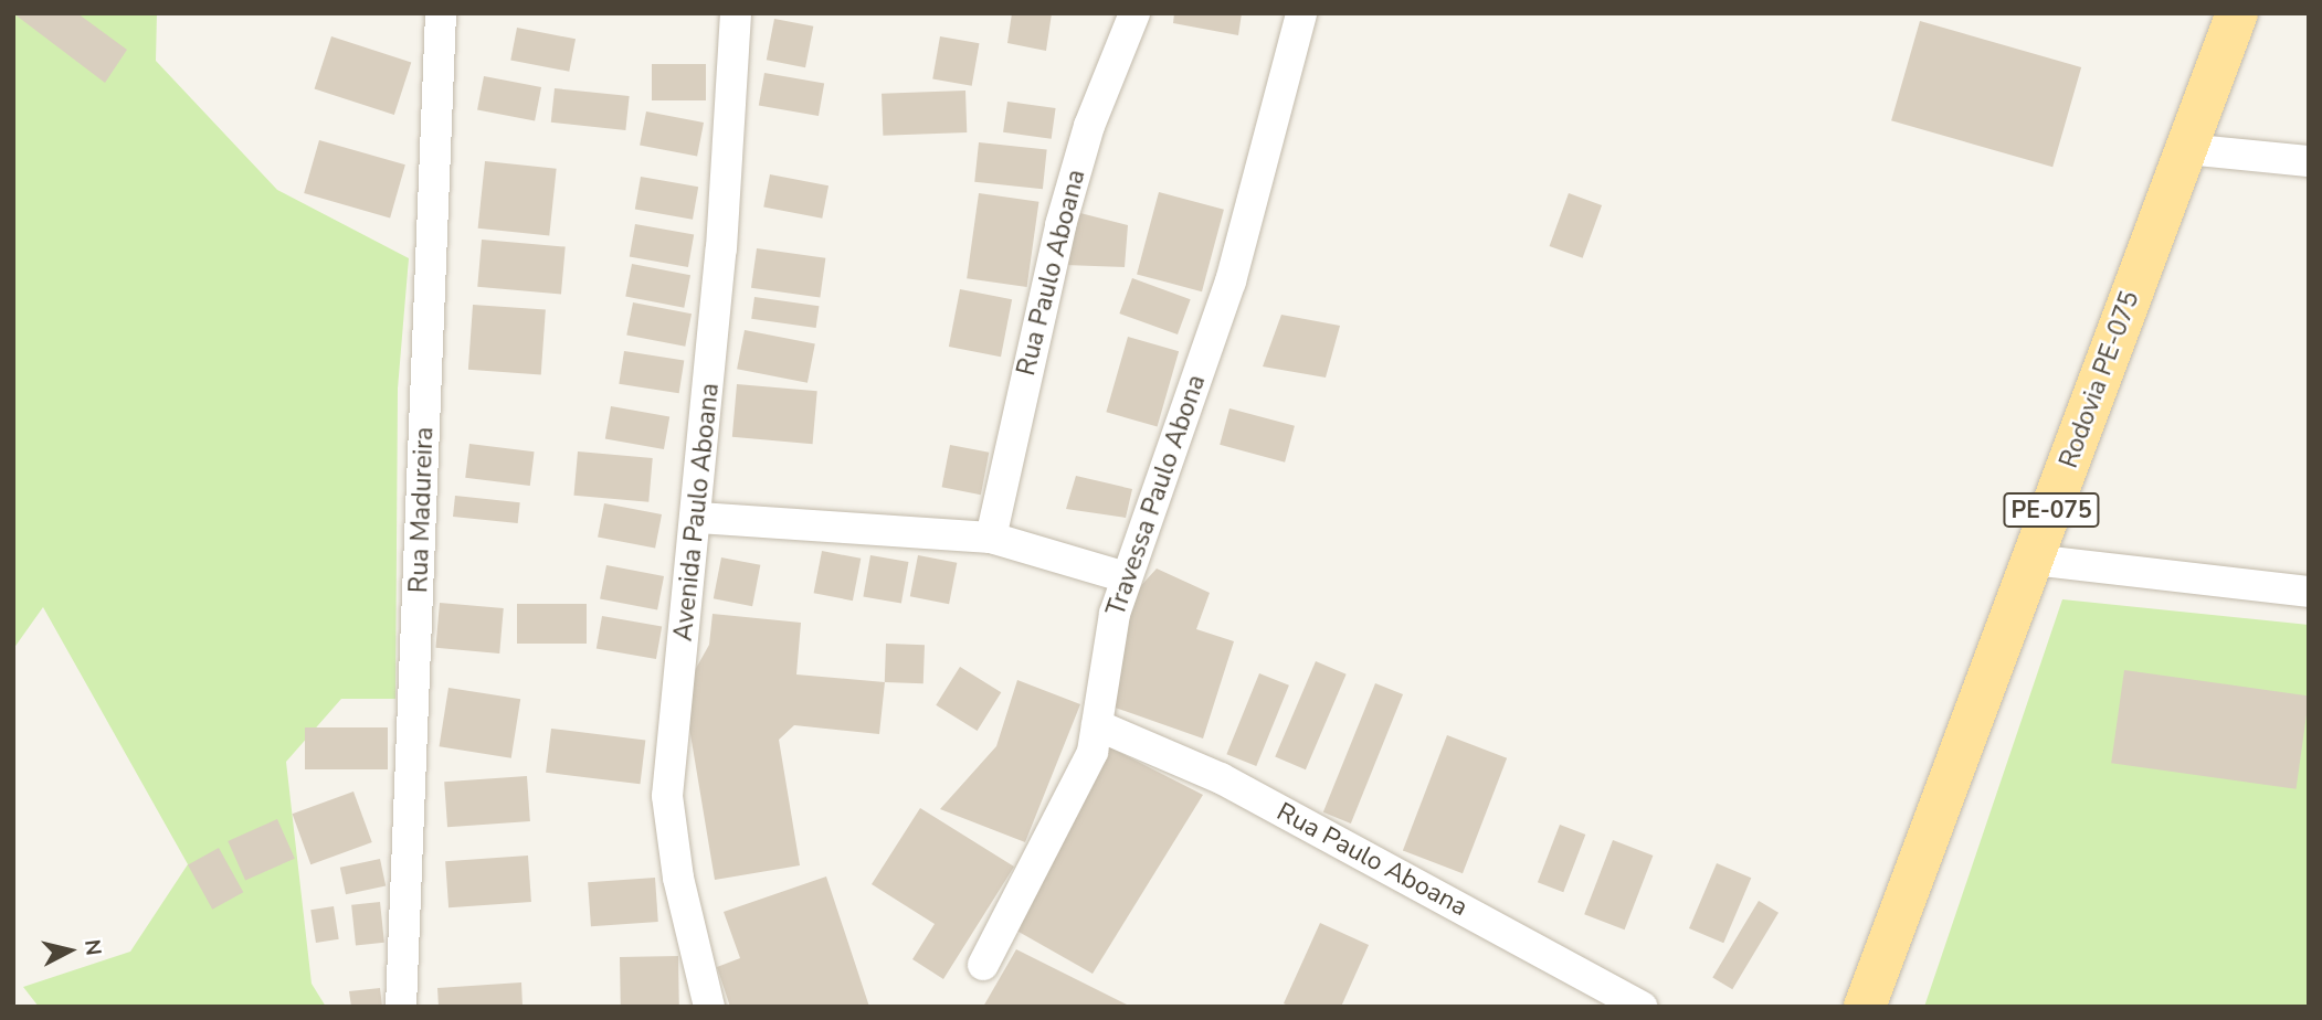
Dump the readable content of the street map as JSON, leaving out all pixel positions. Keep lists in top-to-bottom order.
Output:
{
  "streets": {
    "main road": ["Rodovia PE-075", "PE-075"],
    "street": [
      "Rua Paulo Aboana",
      "Travessa Paulo Abona",
      "Rua Madureira",
      "Avenida Paulo Aboana"
    ]
  },
  "crossings": [
    ["Rua Paulo Aboana", "Travessa Paulo Abona"]
  ],
  "north": "right"
}
